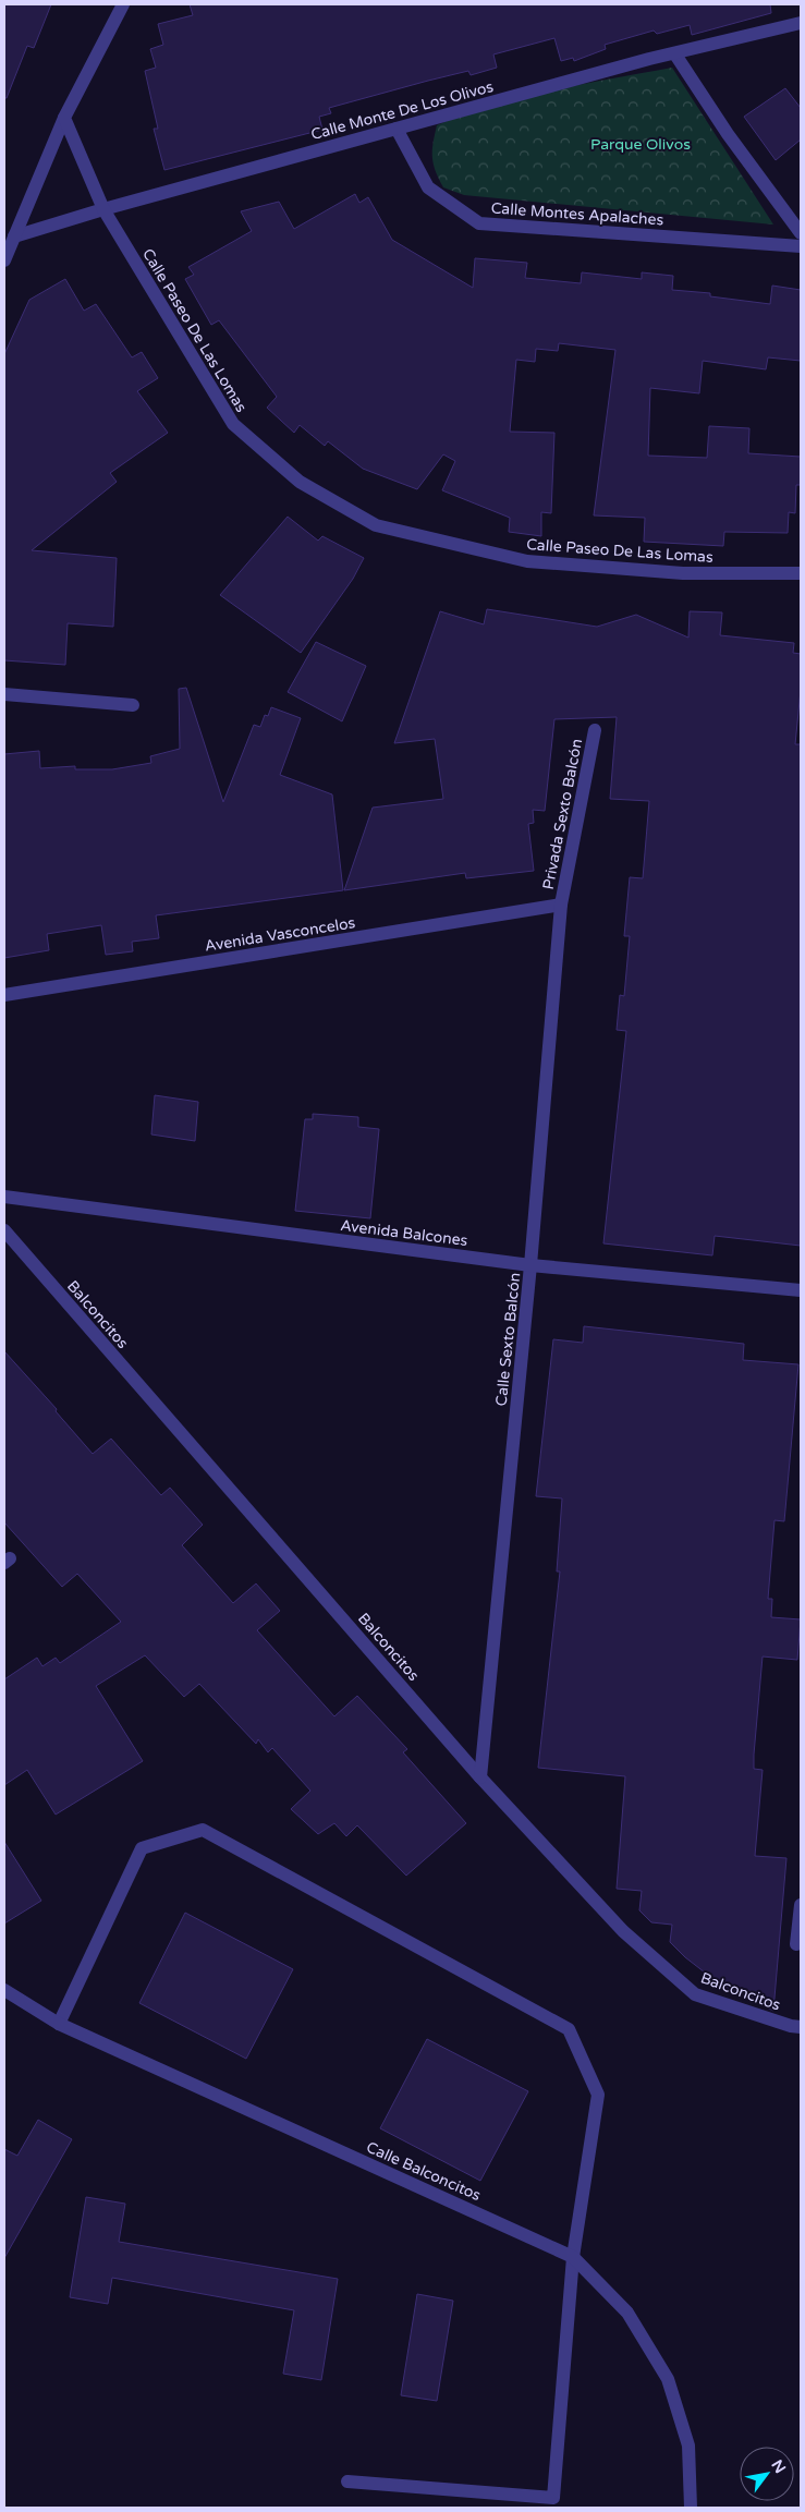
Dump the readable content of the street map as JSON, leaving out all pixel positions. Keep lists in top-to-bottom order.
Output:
{
  "streets": {
    "street": [
      "Calle Monte De Los Olivos",
      "Calle Montes Apalaches",
      "Calle Paseo De Las Lomas",
      "Privada Sexto Balcón",
      "Avenida Vasconcelos",
      "Avenida Balcones",
      "Balconcitos",
      "Calle Sexto Balcón",
      "Calle Balconcitos"
    ]
  },
  "crossings": [
    ["Calle Monte De Los Olivos", "Calle Montes Apalaches"],
    ["Calle Monte De Los Olivos", "Calle Paseo De Las Lomas"],
    ["Privada Sexto Balcón", "Avenida Vasconcelos"],
    ["Privada Sexto Balcón", "Calle Sexto Balcón"],
    ["Avenida Vasconcelos", "Calle Sexto Balcón"],
    ["Avenida Balcones", "Calle Sexto Balcón"],
    ["Balconcitos", "Calle Sexto Balcón"]
  ],
  "parks": ["Parque Olivos"],
  "north": "top right"
}
